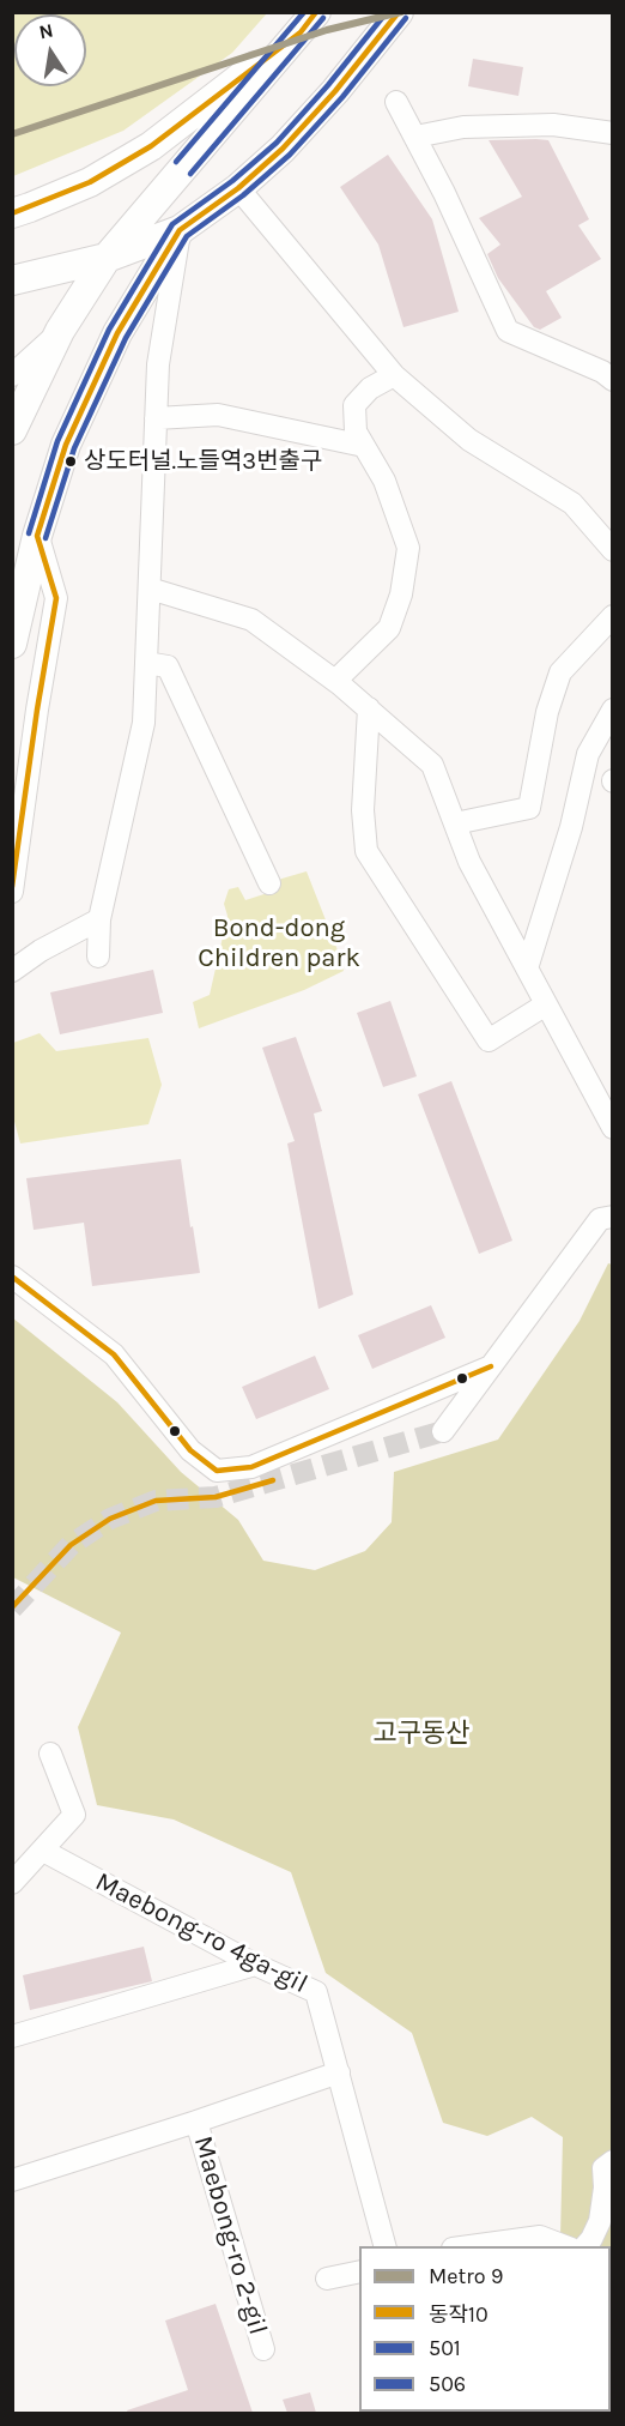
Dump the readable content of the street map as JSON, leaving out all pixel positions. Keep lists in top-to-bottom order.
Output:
{
  "streets": {
    "street": ["Maebong-ro 4ga-gil", "Maebong-ro 2-gil"]
  },
  "crossings": [
    ["Maebong-ro 4ga-gil", "Maebong-ro 2-gil"]
  ],
  "parks": ["Bond-dong Children park", "고구동산"],
  "places": ["상도터널.노들역3번출구"],
  "lines": [
    "metro line 9",
    "transit line 동작10",
    "transit line 506",
    "transit line 501"
  ],
  "legend": [
    "Metro 9",
    "동작10",
    "501",
    "506"
  ],
  "north": "top"
}
